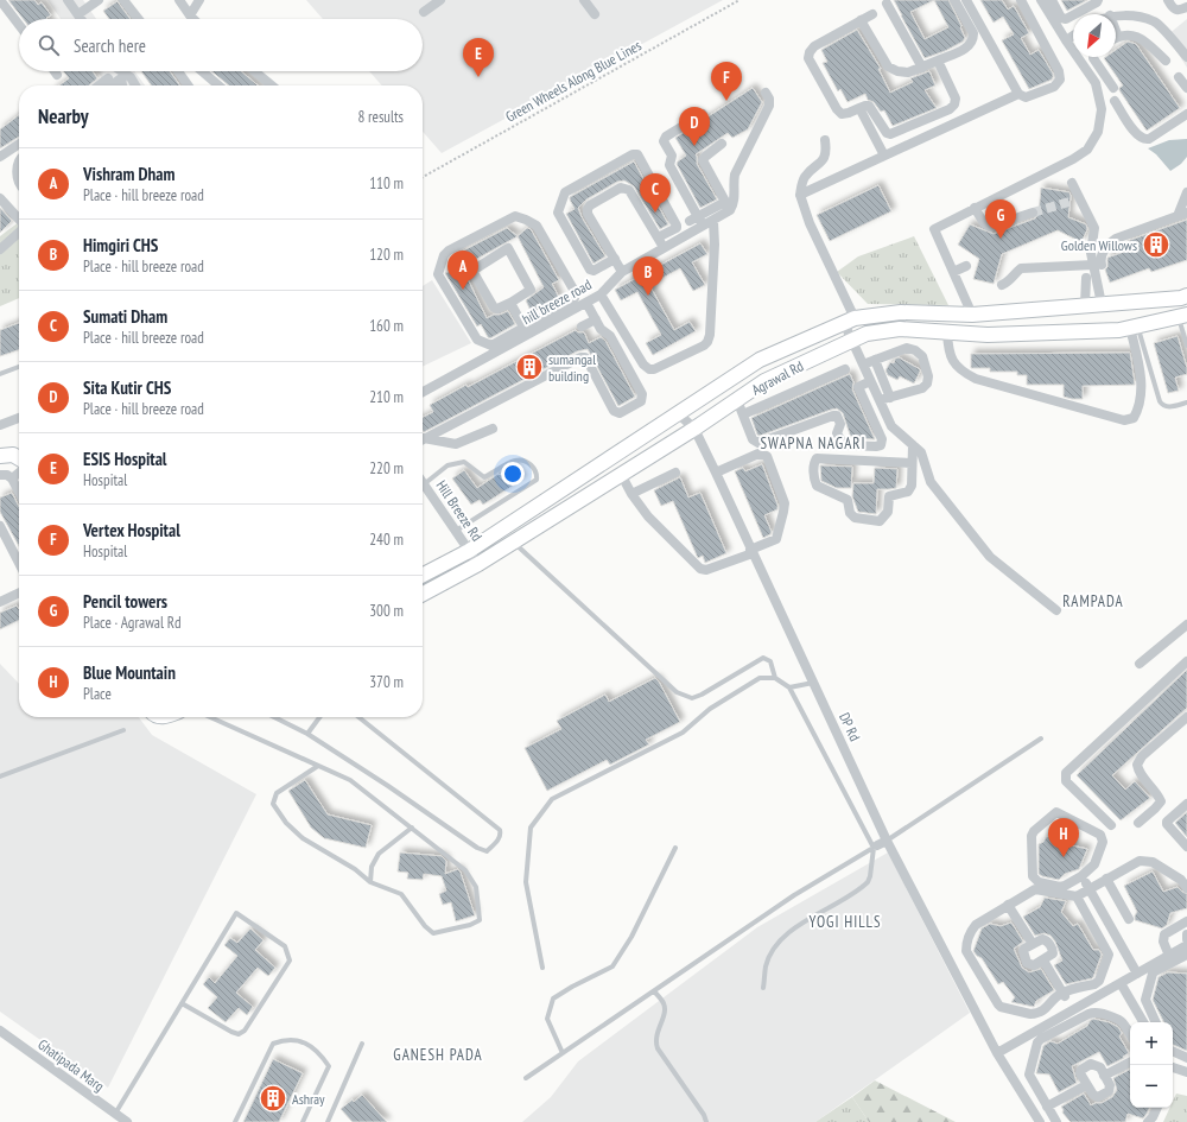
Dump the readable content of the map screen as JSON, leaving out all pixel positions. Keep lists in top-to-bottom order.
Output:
{
  "streets": {
    "street": [
      "hill breeze road",
      "Agrawal Rd",
      "Hill Breeze Rd",
      "DP Rd",
      "Ghatipada Marg"
    ],
    "path": ["Green Wheels Along Blue Lines"]
  },
  "crossings": [
    ["Agrawal Rd", "Hill Breeze Rd"],
    ["Agrawal Rd", "DP Rd"]
  ],
  "districts": [
    "SWAPNA NAGARI",
    "RAMPADA",
    "YOGI HILLS",
    "GANESH PADA"
  ],
  "places": {
    "building": ["Golden Willows", "sumangal building", "Ashray"]
  },
  "north": "bottom left",
  "page": {
    "search": "Search here",
    "pins": [
      "E",
      "F",
      "D",
      "C",
      "G",
      "A",
      "B",
      "H"
    ],
    "heading": ["Nearby", "8 results"],
    "list": [
      {
        "mark": "A",
        "name": "Vishram Dham",
        "note": "Place · hill breeze road",
        "value": "110 m"
      },
      {
        "mark": "B",
        "name": "Himgiri CHS",
        "note": "Place · hill breeze road",
        "value": "120 m"
      },
      {
        "mark": "C",
        "name": "Sumati Dham",
        "note": "Place · hill breeze road",
        "value": "160 m"
      },
      {
        "mark": "D",
        "name": "Sita Kutir CHS",
        "note": "Place · hill breeze road",
        "value": "210 m"
      },
      {
        "mark": "E",
        "name": "ESIS Hospital",
        "note": "Hospital",
        "value": "220 m"
      },
      {
        "mark": "F",
        "name": "Vertex Hospital",
        "note": "Hospital",
        "value": "240 m"
      },
      {
        "mark": "G",
        "name": "Pencil towers",
        "note": "Place · Agrawal Rd",
        "value": "300 m"
      },
      {
        "mark": "H",
        "name": "Blue Mountain",
        "note": "Place",
        "value": "370 m"
      }
    ],
    "map_buttons": ["+", "−"]
  }
}
